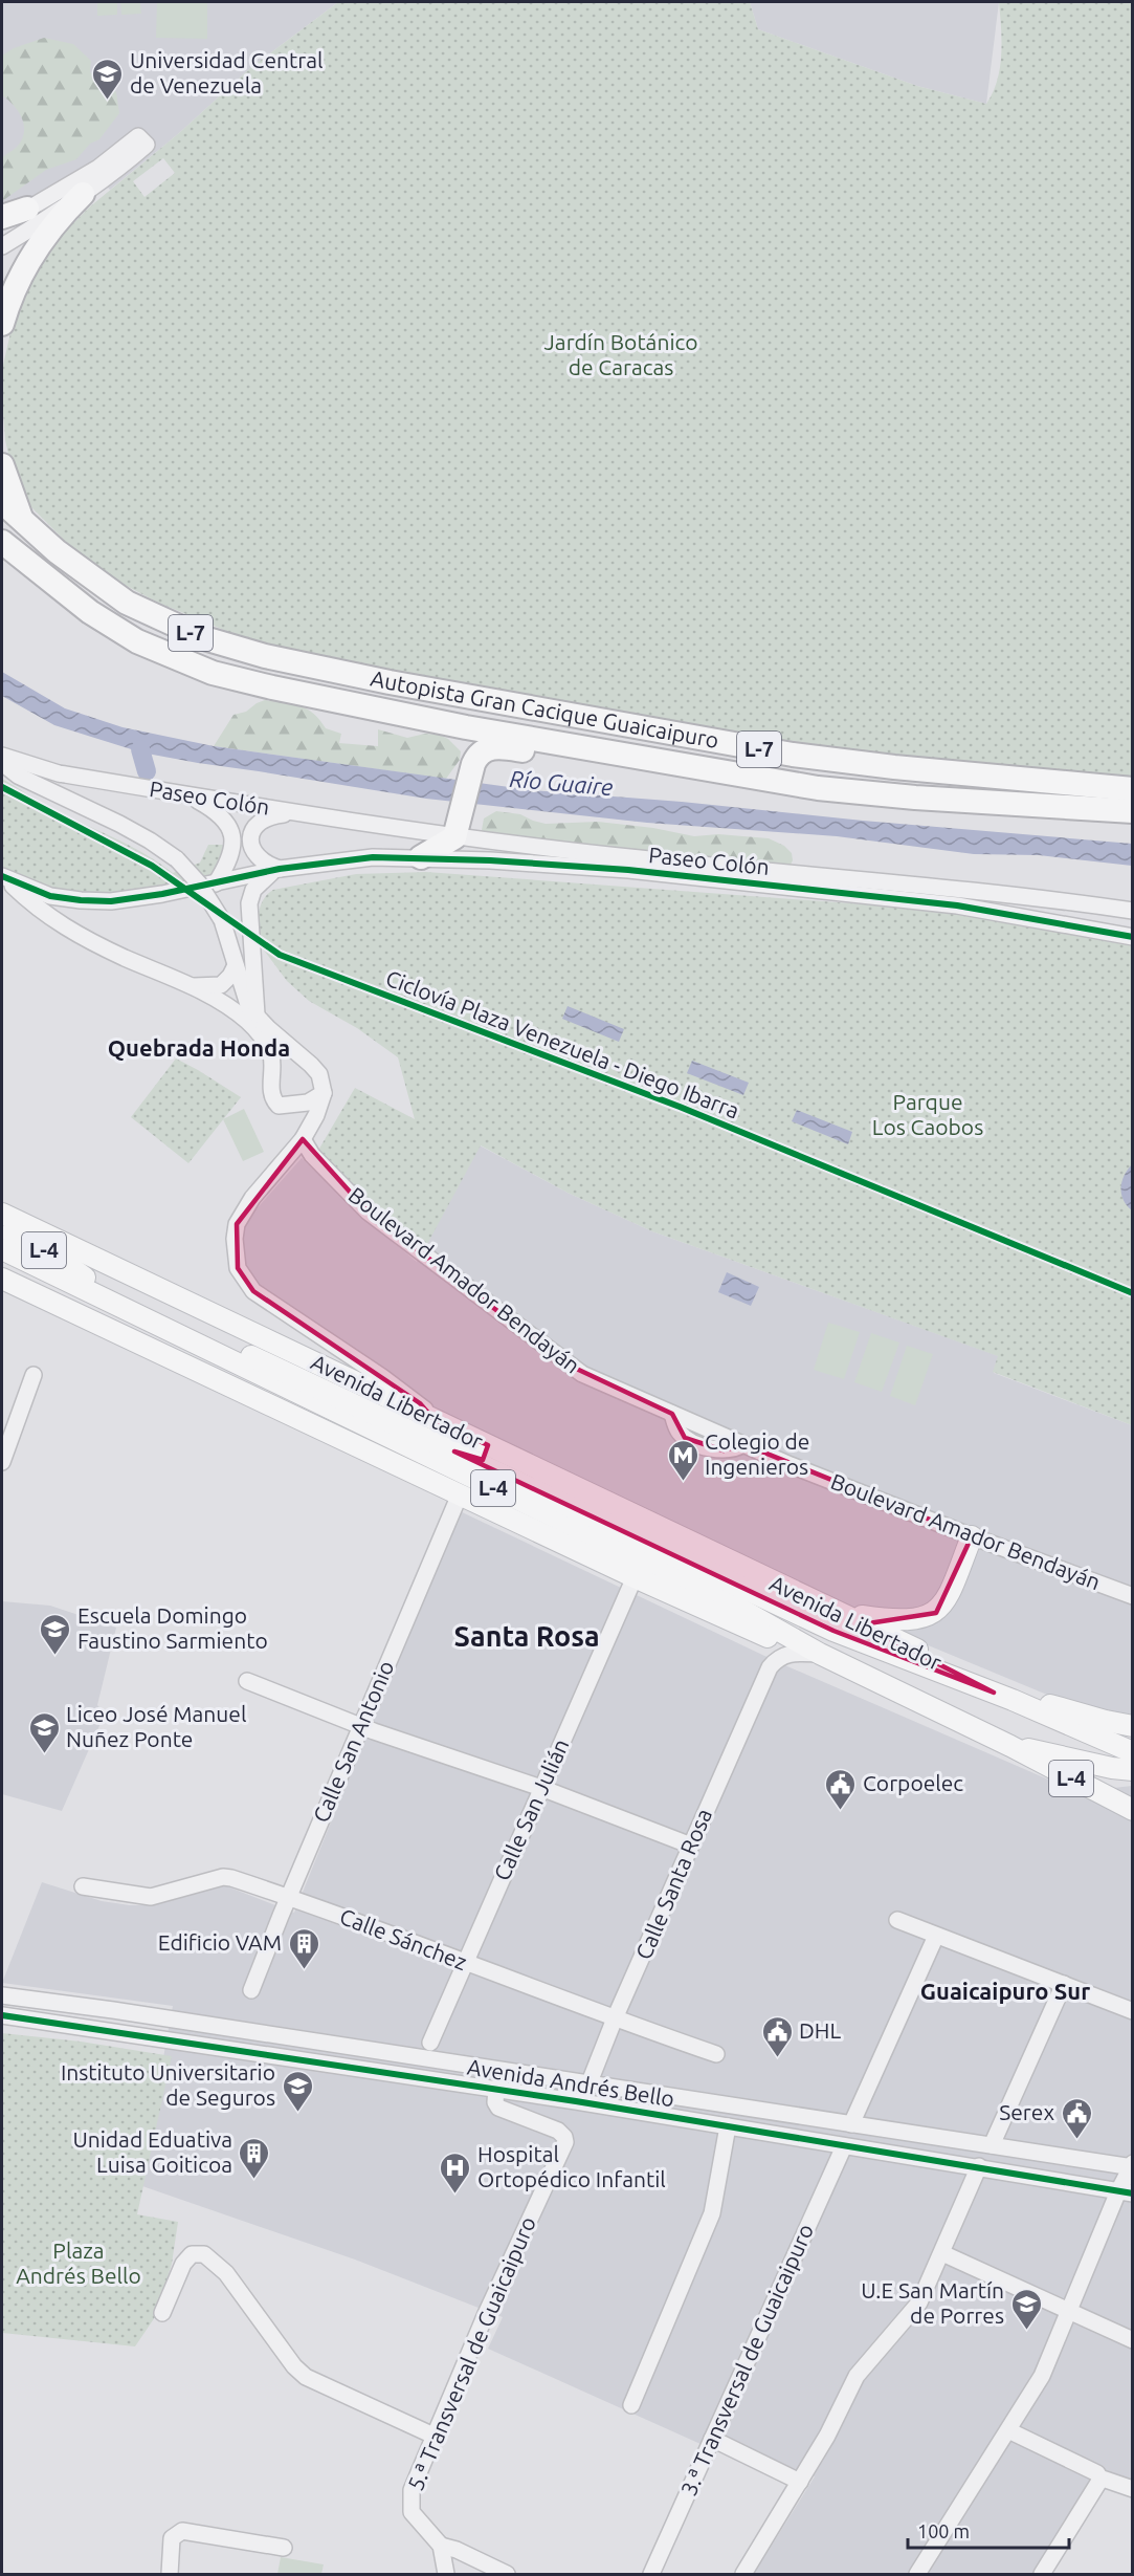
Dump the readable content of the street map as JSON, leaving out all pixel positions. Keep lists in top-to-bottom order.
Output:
{
  "streets": {
    "highway": ["L-7", "Autopista Gran Cacique Guaicaipuro"],
    "main road": ["L-4", "Avenida Libertador"],
    "street": [
      "Paseo Colón",
      "Boulevard Amador Bendayán",
      "Calle San Antonio",
      "Calle San Julián",
      "Calle Santa Rosa",
      "Calle Sánchez",
      "Avenida Andrés Bello",
      "5.ª Transversal de Guaicaipuro",
      "3.ª Transversal de Guaicaipuro"
    ],
    "cycle path": ["Ciclovía Plaza Venezuela - Diego Ibarra"]
  },
  "crossings": [
    ["L-4", "Avenida Libertador"],
    ["L-4", "Calle San Antonio"],
    ["Avenida Libertador", "Calle San Antonio"],
    ["Avenida Libertador", "Calle San Julián"],
    ["Calle San Antonio", "Calle Sánchez"],
    ["Calle San Julián", "Calle Sánchez"],
    ["Calle Santa Rosa", "Calle Sánchez"],
    ["Calle Santa Rosa", "Avenida Andrés Bello"],
    ["Avenida Andrés Bello", "5.ª Transversal de Guaicaipuro"],
    ["Avenida Andrés Bello", "3.ª Transversal de Guaicaipuro"]
  ],
  "districts": ["Quebrada Honda", "Santa Rosa", "Guaicaipuro Sur"],
  "water": ["Río Guaire"],
  "parks": ["Jardín Botánico de Caracas", "Parque Los Caobos", "Plaza Andrés Bello"],
  "places": {
    "school or university": [
      "Universidad Central de Venezuela",
      "Escuela Domingo Faustino Sarmiento",
      "Liceo José Manuel Nuñez Ponte",
      "Instituto Universitario de Seguros",
      "U.E San Martín de Porres"
    ],
    "metro station": ["Colegio de Ingenieros"],
    "public building": ["Corpoelec", "DHL", "Serex"],
    "building": ["Edificio VAM", "Unidad Eduativa Luisa Goiticoa"],
    "hospital": ["Hospital Ortopédico Infantil"]
  },
  "scale_bar": "100 m"
}
